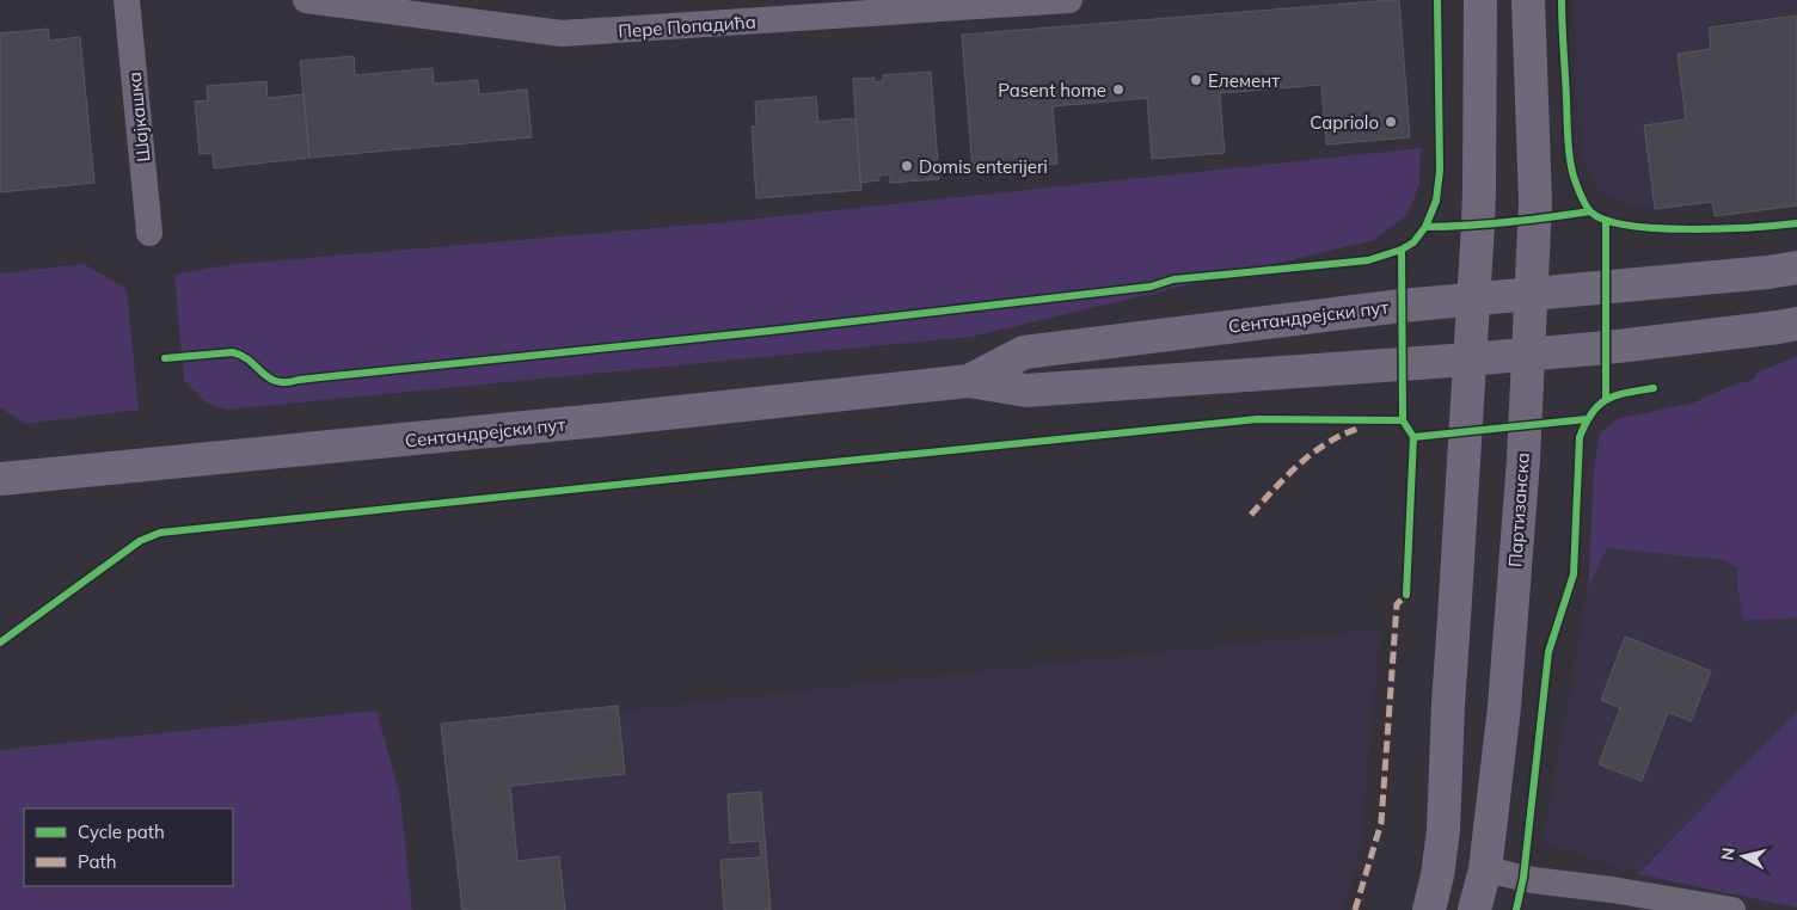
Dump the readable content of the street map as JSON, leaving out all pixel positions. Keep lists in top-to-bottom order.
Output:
{
  "streets": {
    "main road": ["Сентандрејски пут", "Партизанска"],
    "street": ["Пере Попадића", "Шајкашка"]
  },
  "crossings": [
    ["Сентандрејски пут", "Партизанска"]
  ],
  "places": [
    "Елемент",
    "Pasent home",
    "Capriolo",
    "Domis enterijeri"
  ],
  "legend": ["Cycle path", "Path"],
  "north": "left"
}
